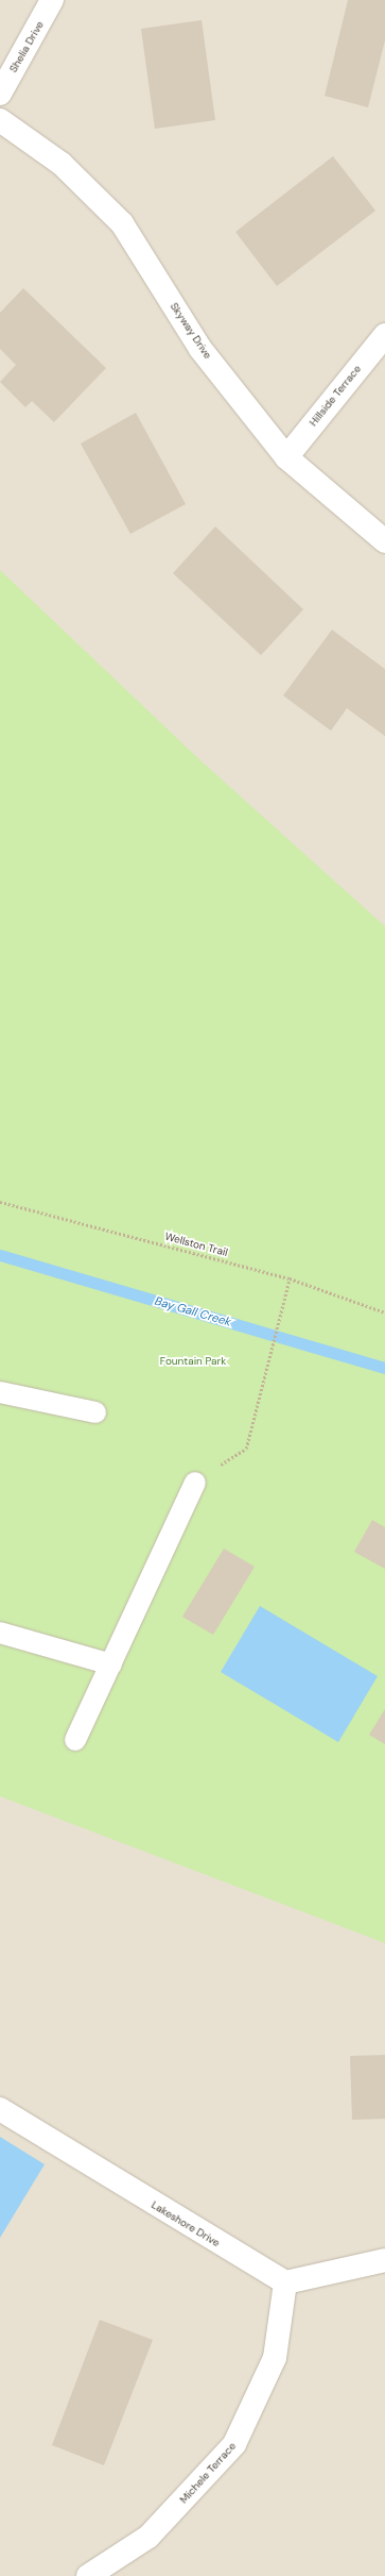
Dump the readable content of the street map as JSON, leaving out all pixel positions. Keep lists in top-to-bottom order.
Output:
{
  "streets": {
    "street": [
      "Shelia Drive",
      "Skyway Drive",
      "Hillside Terrace",
      "Lakeshore Drive",
      "Michele Terrace"
    ],
    "path": ["Wellston Trail"]
  },
  "crossings": [
    ["Skyway Drive", "Hillside Terrace"],
    ["Lakeshore Drive", "Michele Terrace"]
  ],
  "water": ["Bay Gall Creek"],
  "parks": ["Fountain Park"]
}
